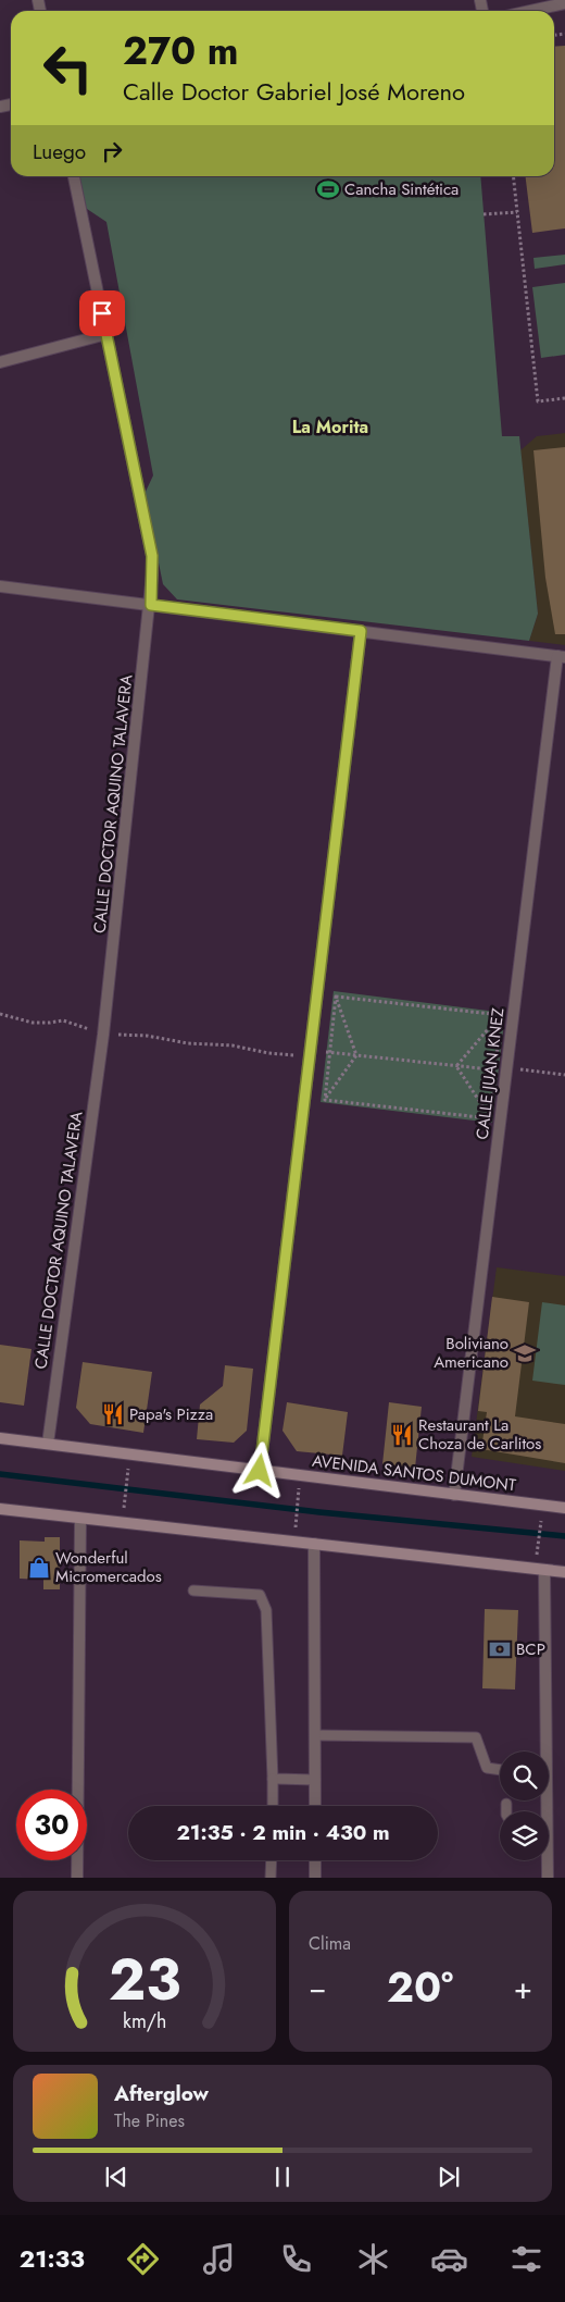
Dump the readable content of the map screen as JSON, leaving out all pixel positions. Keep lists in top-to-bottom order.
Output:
{
  "streets": {
    "main road": ["AVENIDA SANTOS DUMONT"],
    "street": ["CALLE DOCTOR AQUINO TALAVERA", "CALLE JUAN KNEZ"]
  },
  "crossings": [
    ["CALLE DOCTOR AQUINO TALAVERA", "AVENIDA SANTOS DUMONT"],
    ["CALLE JUAN KNEZ", "AVENIDA SANTOS DUMONT"]
  ],
  "districts": ["La Morita"],
  "places": {
    "sports": ["Cancha Sintética"],
    "school or university": ["Boliviano Americano"],
    "restaurant": ["Papa's Pizza", "Restaurant La Choza de Carlitos"],
    "shop": ["Wonderful Micromercados"],
    "bank": ["BCP"]
  },
  "page": {
    "turn": ["270 m", "Calle Doctor Gabriel José Moreno"],
    "then": "Luego",
    "limit": "30",
    "trip": "21:35 · 2 min · 430 m",
    "tile": "Clima",
    "heat": ["−", "20°", "+"],
    "song": ["Afterglow", "The Pines"],
    "tabs": "21:33",
    "gauge": ["23", "km/h"]
  }
}
